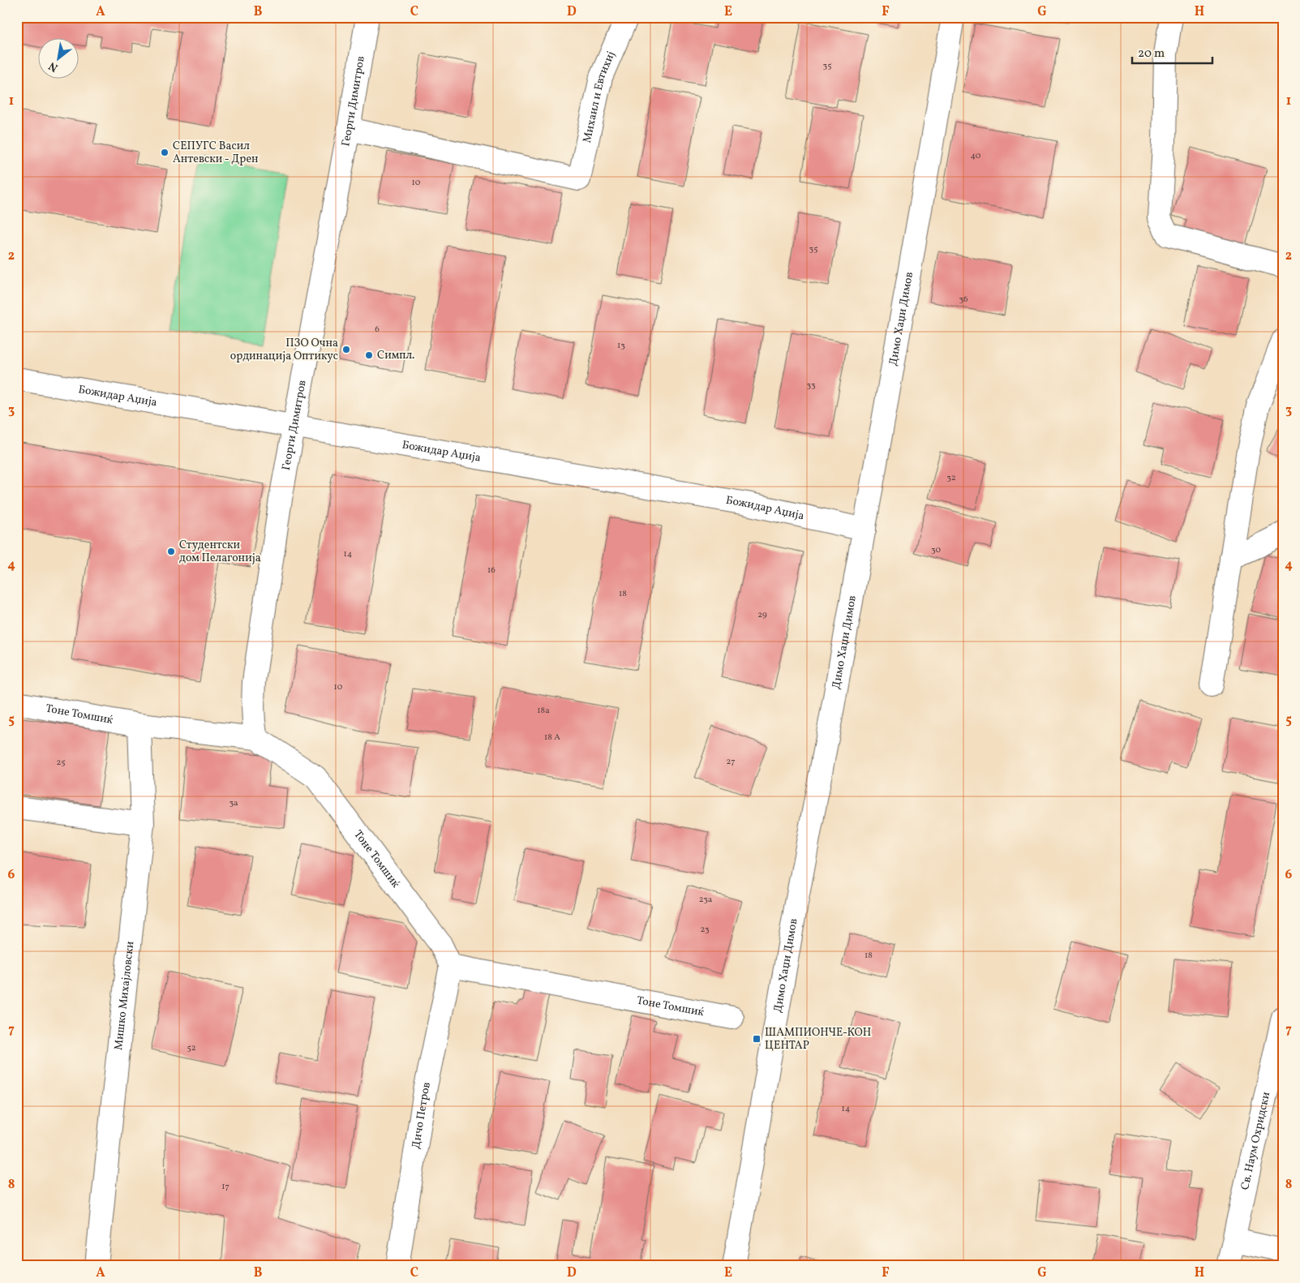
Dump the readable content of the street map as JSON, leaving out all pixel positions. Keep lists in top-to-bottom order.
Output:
{
  "streets": {
    "street": [
      "Михаил и Евтихиј",
      "Георги Димитров",
      "Димо Хаџи Димов",
      "Божидар Аџија",
      "Тоне Томшиќ",
      "Мишко Михајловски",
      "Дичо Петров",
      "Св. Наум Охридски"
    ]
  },
  "crossings": [
    ["Михаил и Евтихиј", "Георги Димитров"],
    ["Георги Димитров", "Божидар Аџија"],
    ["Георги Димитров", "Тоне Томшиќ"],
    ["Димо Хаџи Димов", "Божидар Аџија"],
    ["Тоне Томшиќ", "Мишко Михајловски"],
    ["Тоне Томшиќ", "Дичо Петров"]
  ],
  "places": {
    "other": [
      "СЕПУГС Васил Антевски - Дрен",
      "ПЗО Очна ординација Оптикус",
      "Симпл.",
      "Студентски дом Пелагонија"
    ],
    "transit": ["ШАМПИОНЧЕ-КОН ЦЕНТАР"]
  },
  "house_numbers": [
    "35",
    "40",
    "10",
    "35",
    "36",
    "6",
    "13",
    "33",
    "32",
    "30",
    "14",
    "16",
    "18",
    "29",
    "10",
    "18a",
    "18 А",
    "27",
    "25",
    "3a",
    "23a",
    "23",
    "18",
    "52",
    "14",
    "17"
  ],
  "scale_bar": "20 m",
  "north": "bottom left",
  "grid": {
    "columns": [
      "A",
      "B",
      "C",
      "D",
      "E",
      "F",
      "G",
      "H"
    ],
    "rows": [
      "1",
      "2",
      "3",
      "4",
      "5",
      "6",
      "7",
      "8"
    ]
  }
}
